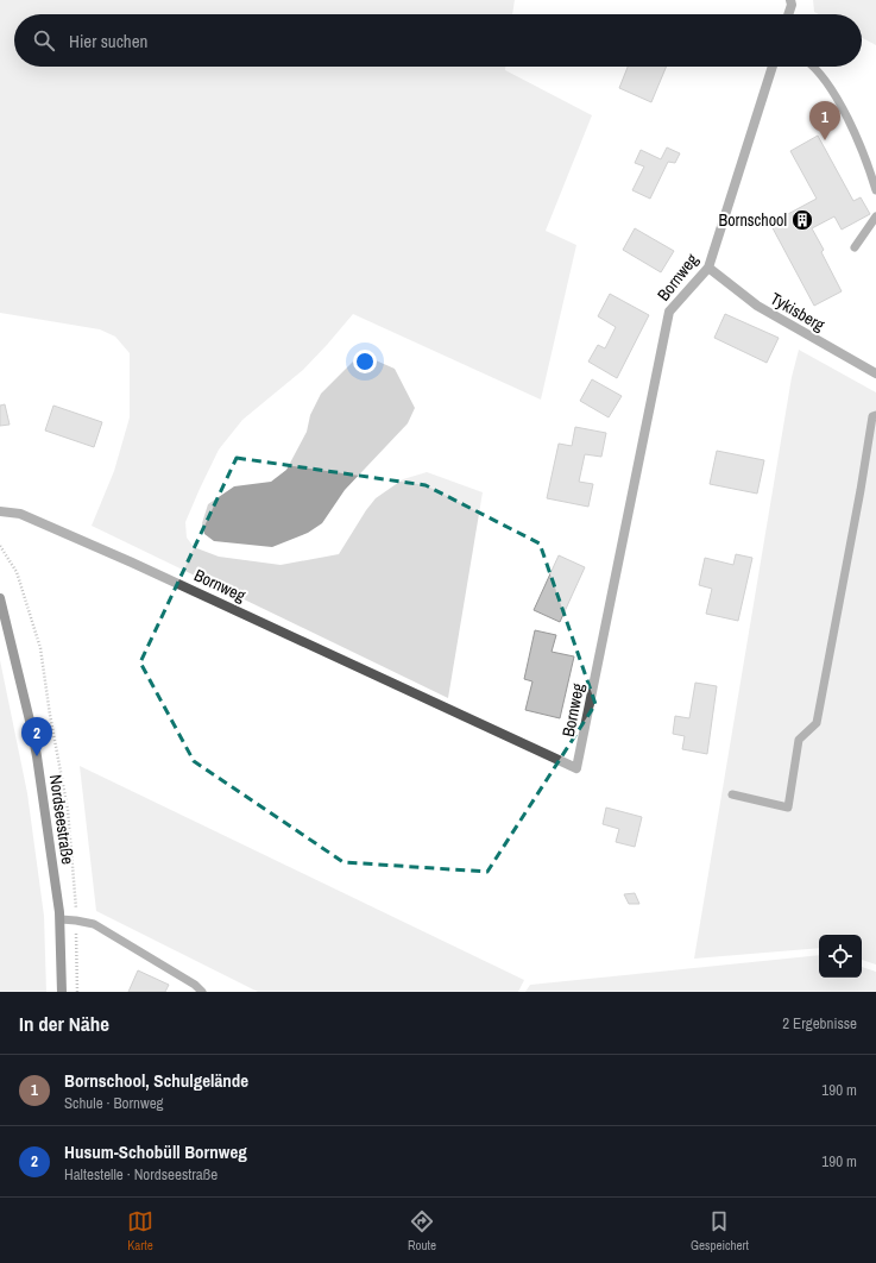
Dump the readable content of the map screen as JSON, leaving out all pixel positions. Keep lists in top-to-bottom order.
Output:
{
  "streets": {
    "main road": ["Nordseestraße"],
    "street": ["Bornweg", "Tykisberg"]
  },
  "crossings": [
    ["Bornweg", "Tykisberg"]
  ],
  "places": {
    "building": ["Bornschool"]
  },
  "page": {
    "search": "Hier suchen",
    "pins": ["1", "2"],
    "heading": ["In der Nähe", "2 Ergebnisse"],
    "list": [
      {
        "mark": "1",
        "name": "Bornschool, Schulgelände",
        "note": "Schule · Bornweg",
        "value": "190 m"
      },
      {
        "mark": "2",
        "name": "Husum-Schobüll Bornweg",
        "note": "Haltestelle · Nordseestraße",
        "value": "190 m"
      }
    ],
    "nav": ["Karte", "Route", "Gespeichert"]
  }
}
